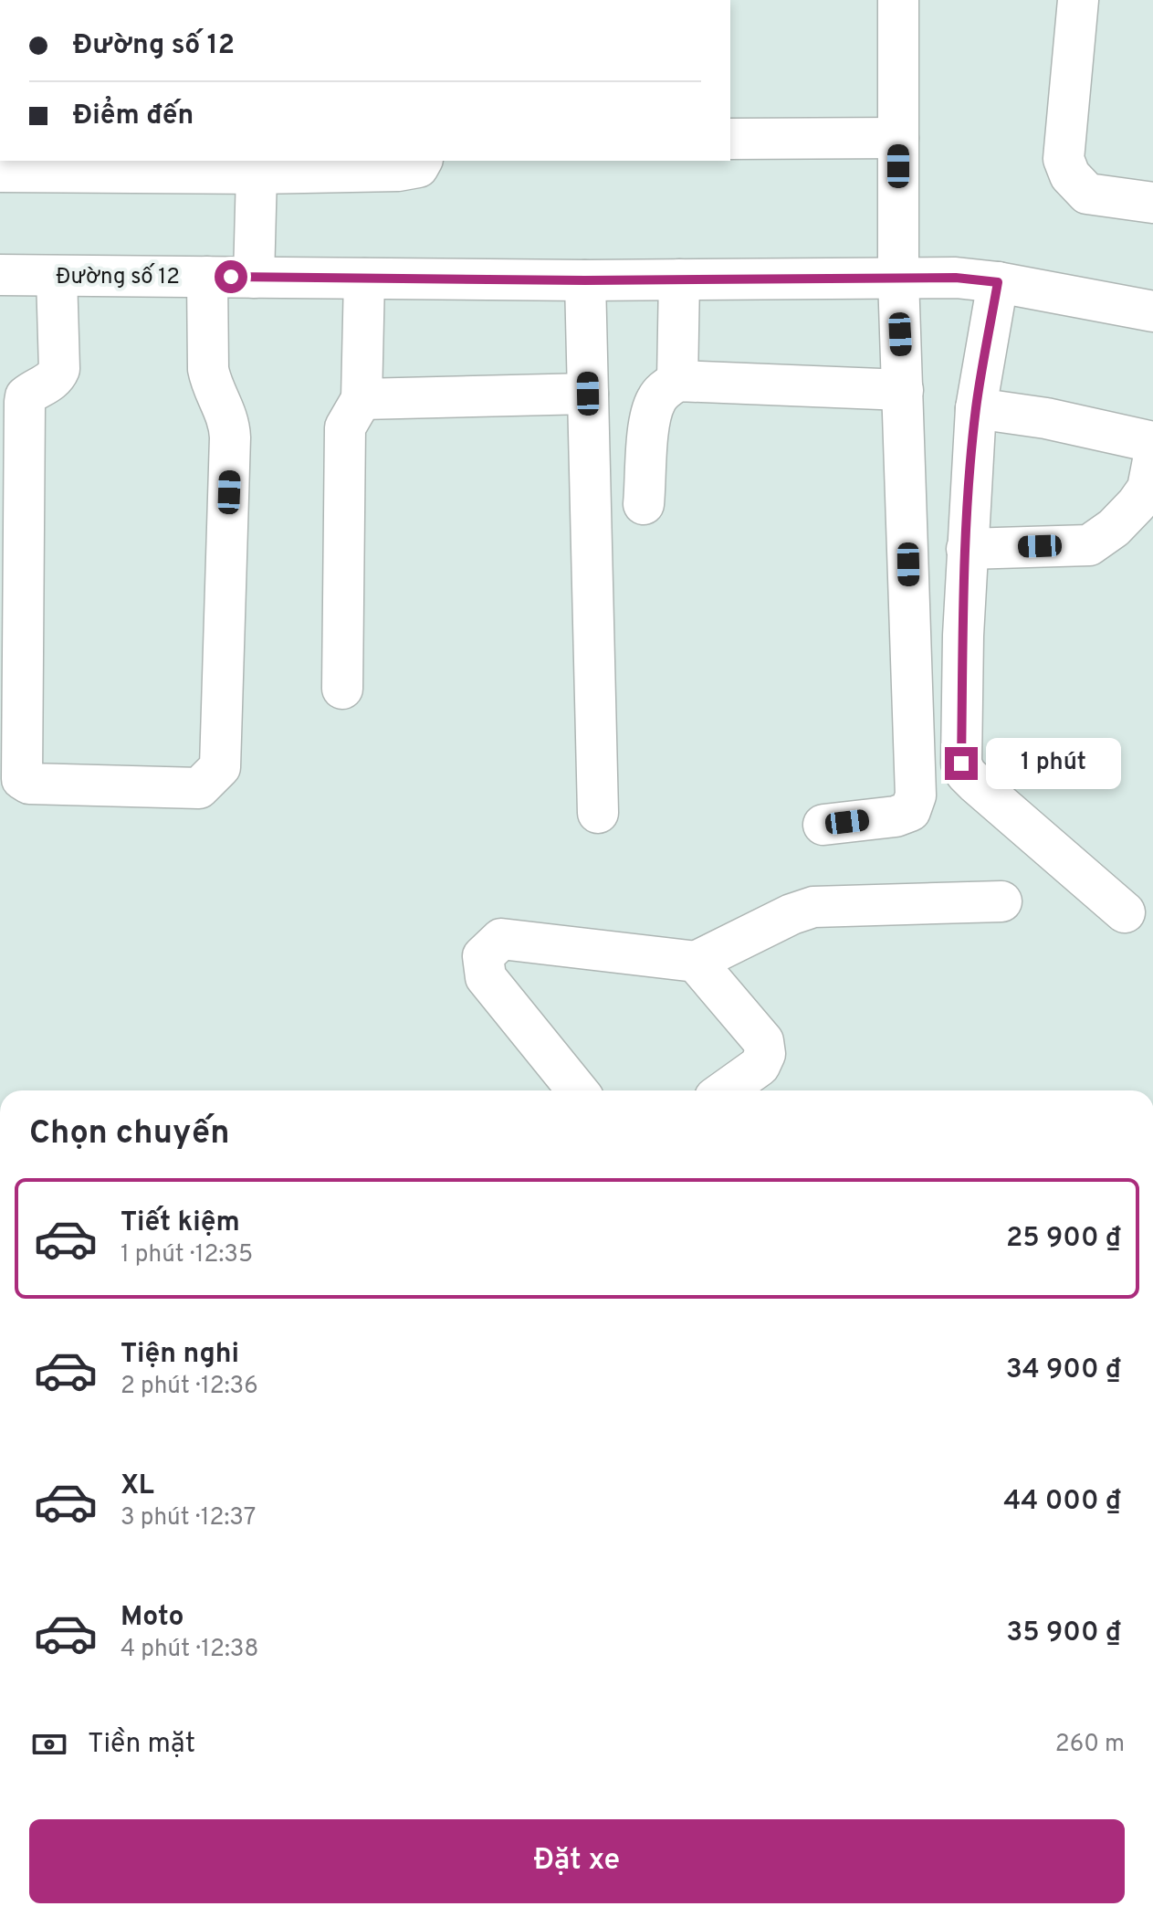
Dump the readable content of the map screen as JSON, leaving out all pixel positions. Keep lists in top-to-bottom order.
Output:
{
  "streets": {
    "street": ["Đường số 12"]
  },
  "page": {
    "banner": ["Đường số 12", "Điểm đến"],
    "bubble": "1 phút",
    "heading": "Chọn chuyến",
    "list": [
      {
        "name": "Tiết kiệm",
        "note": "1 phút · 12:35",
        "value": "25 900 ₫"
      },
      {
        "name": "Tiện nghi",
        "note": "2 phút · 12:36",
        "value": "34 900 ₫"
      },
      {
        "name": "XL",
        "note": "3 phút · 12:37",
        "value": "44 000 ₫"
      },
      {
        "name": "Moto",
        "note": "4 phút · 12:38",
        "value": "35 900 ₫"
      }
    ],
    "pay": ["Tiền mặt", "260 m"],
    "buttons": "Đặt xe"
  }
}
